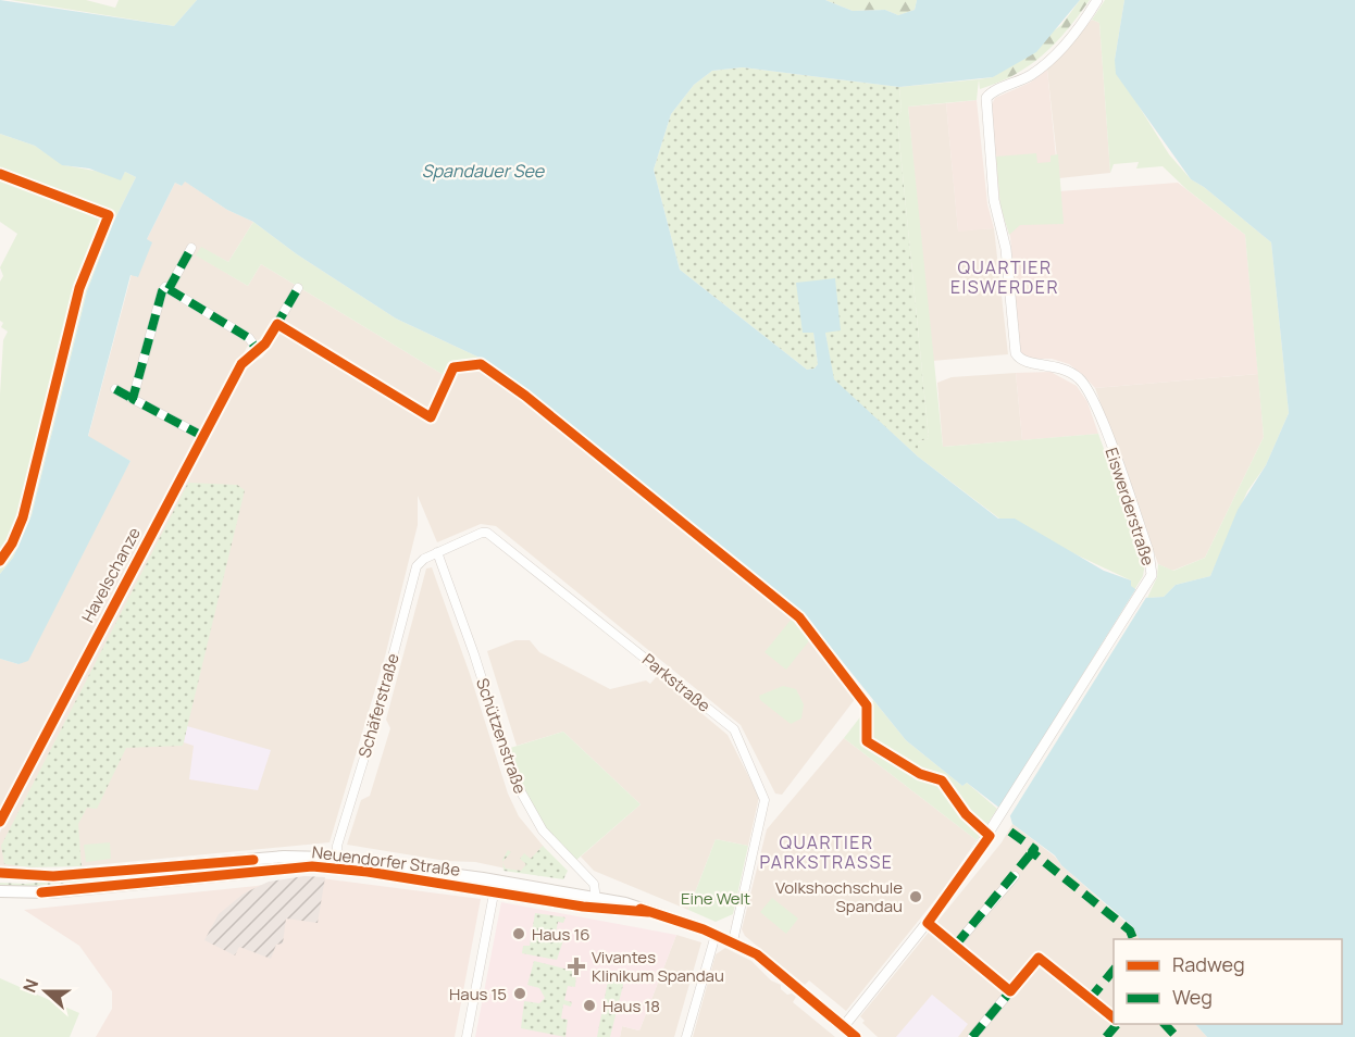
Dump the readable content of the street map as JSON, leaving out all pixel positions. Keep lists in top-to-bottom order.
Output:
{
  "streets": {
    "main road": ["Neuendorfer Straße"],
    "street": [
      "Eiswerderstraße",
      "Havelschanze",
      "Parkstraße",
      "Schäferstraße",
      "Schützenstraße"
    ]
  },
  "crossings": [
    ["Eiswerderstraße", "Neuendorfer Straße"],
    ["Parkstraße", "Schäferstraße"],
    ["Parkstraße", "Schützenstraße"],
    ["Parkstraße", "Neuendorfer Straße"],
    ["Schäferstraße", "Schützenstraße"],
    ["Schäferstraße", "Neuendorfer Straße"],
    ["Schützenstraße", "Neuendorfer Straße"]
  ],
  "districts": ["QUARTIER EISWERDER", "QUARTIER PARKSTRASSE"],
  "water": ["Spandauer See"],
  "parks": ["Eine Welt"],
  "places": {
    "other": [
      "Volkshochschule Spandau",
      "Haus 16",
      "Haus 15",
      "Haus 18"
    ],
    "health": ["Vivantes Klinikum Spandau"]
  },
  "legend": ["Radweg", "Weg"],
  "north": "left"
}
